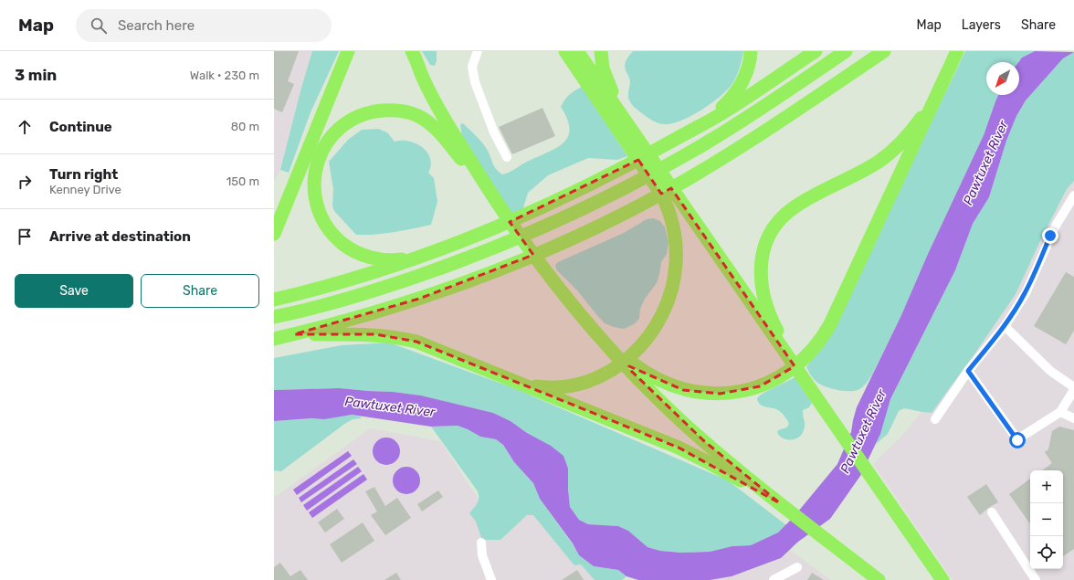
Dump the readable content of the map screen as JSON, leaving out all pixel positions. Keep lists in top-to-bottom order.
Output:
{
  "water": ["Pawtuxet River"],
  "north": "bottom left",
  "page": {
    "header": "Map",
    "search": "Search here",
    "nav": ["Map", "Layers", "Share"],
    "heading": ["3 min", "Walk · 230 m"],
    "list": [
      ["Continue", "80 m"],
      ["Turn right", "Kenney Drive", "150 m"],
      "Arrive at destination"
    ],
    "buttons": ["Save", "Share"],
    "map_buttons": ["+", "−"]
  }
}
